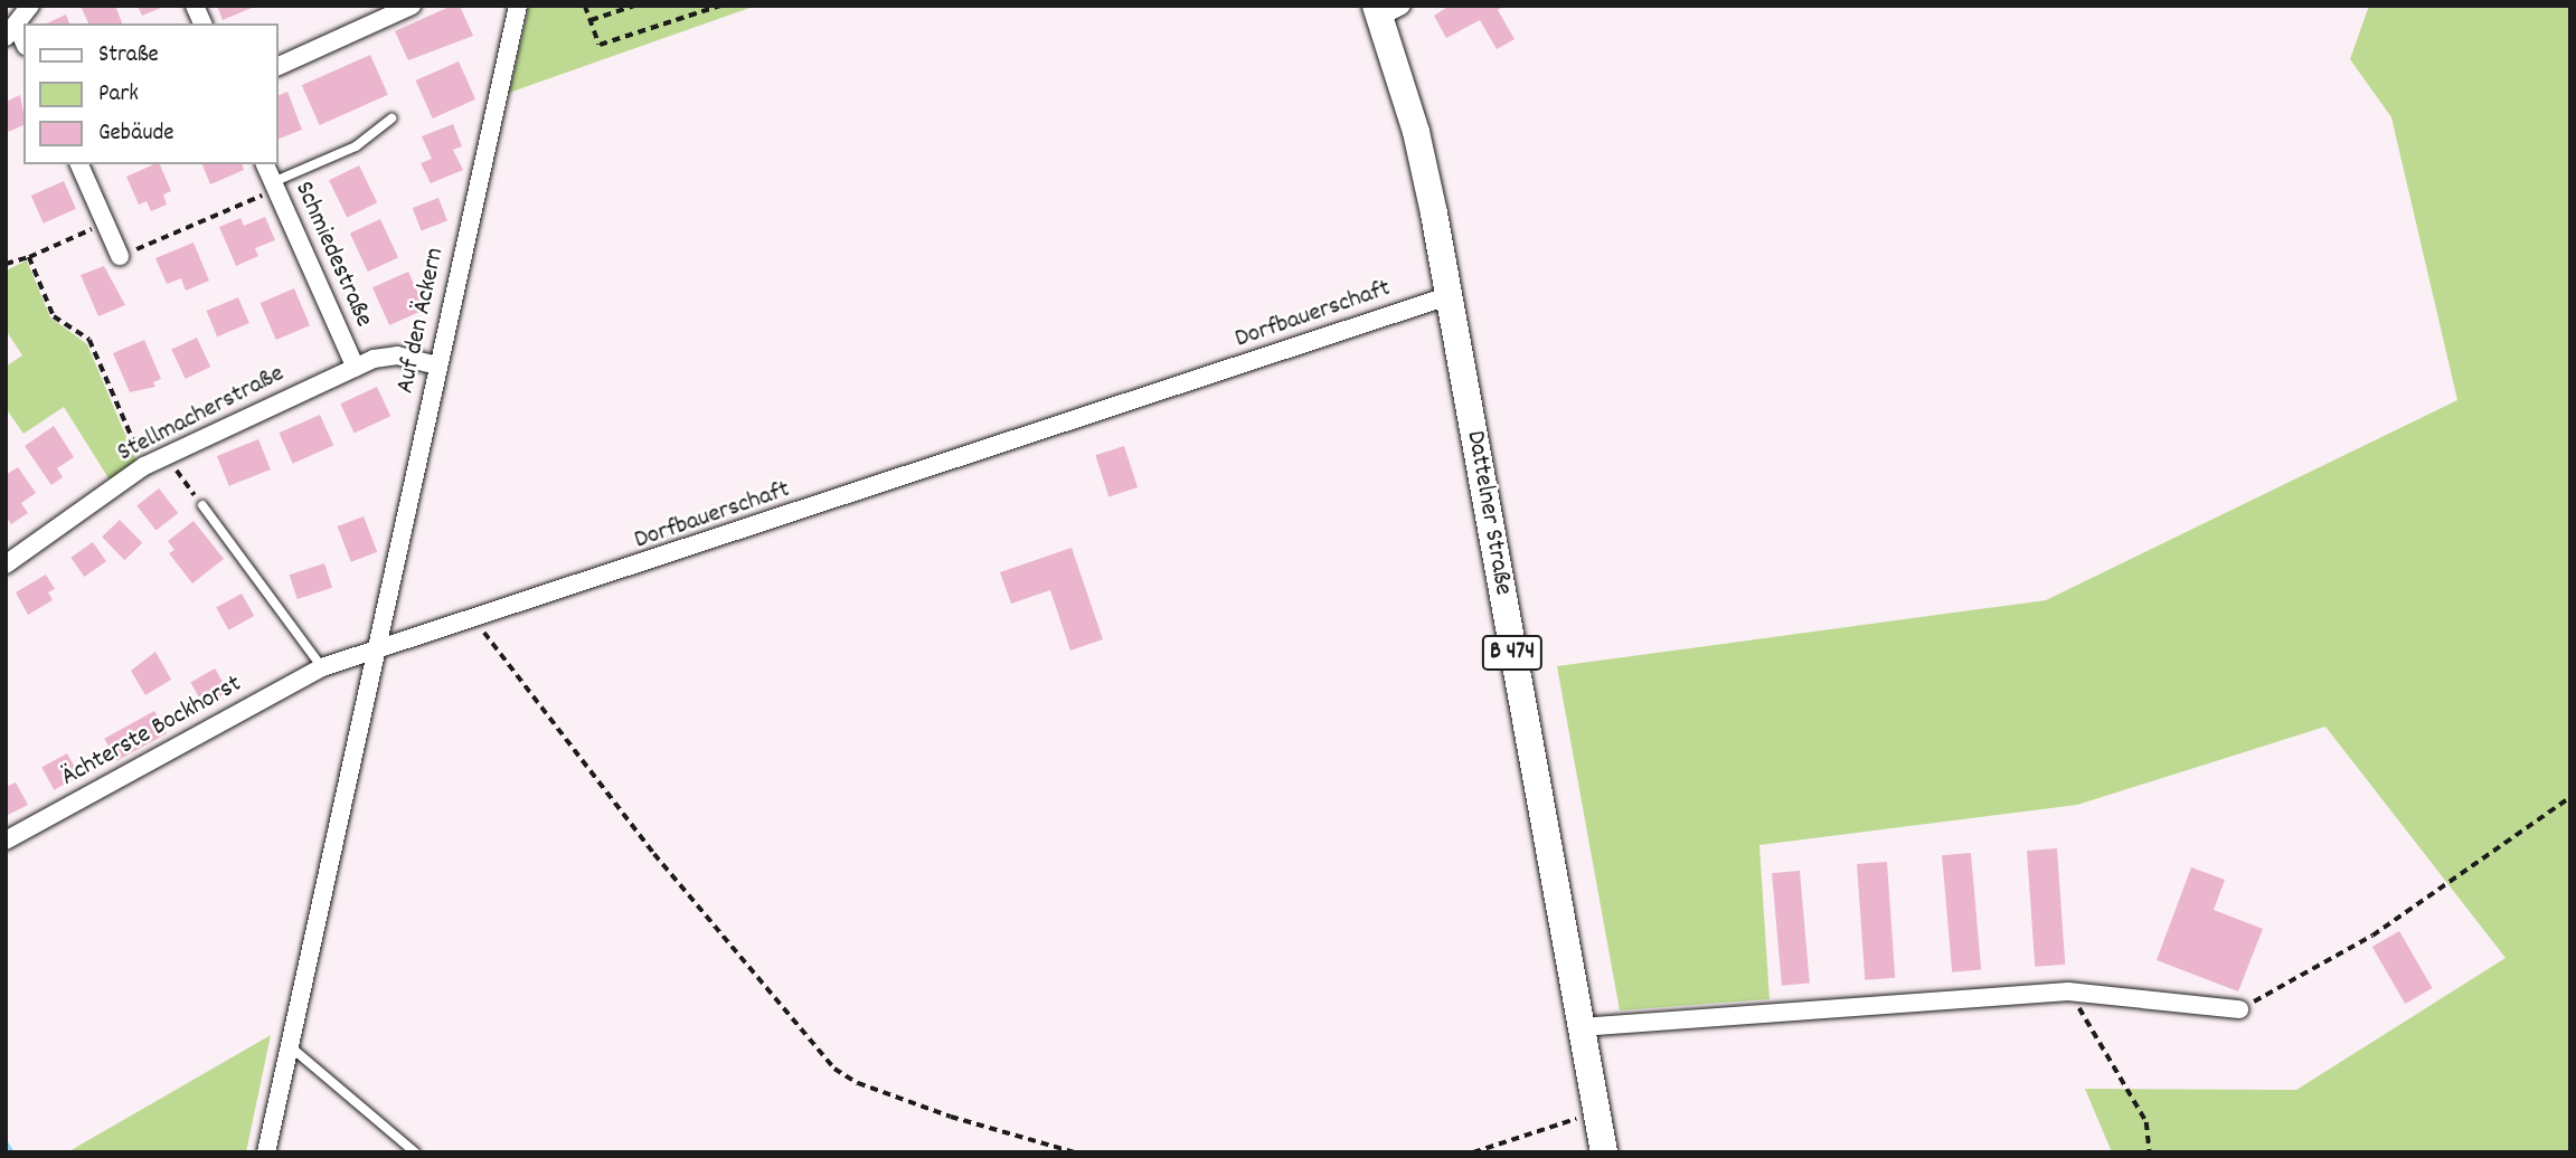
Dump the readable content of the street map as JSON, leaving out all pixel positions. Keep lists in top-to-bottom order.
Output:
{
  "streets": {
    "main road": ["Dattelner Straße", "B 474"],
    "street": [
      "Schmiedestraße",
      "Dorfbauerschaft",
      "Auf den Äckern",
      "Stellmacherstraße",
      "Ächterste Bockhorst"
    ]
  },
  "crossings": [
    ["Schmiedestraße", "Stellmacherstraße"],
    ["Dorfbauerschaft", "Auf den Äckern"],
    ["Dorfbauerschaft", "Dattelner Straße"],
    ["Dorfbauerschaft", "Ächterste Bockhorst"],
    ["Auf den Äckern", "Stellmacherstraße"],
    ["Auf den Äckern", "Ächterste Bockhorst"]
  ],
  "legend": ["Straße", "Park", "Gebäude"]
}
